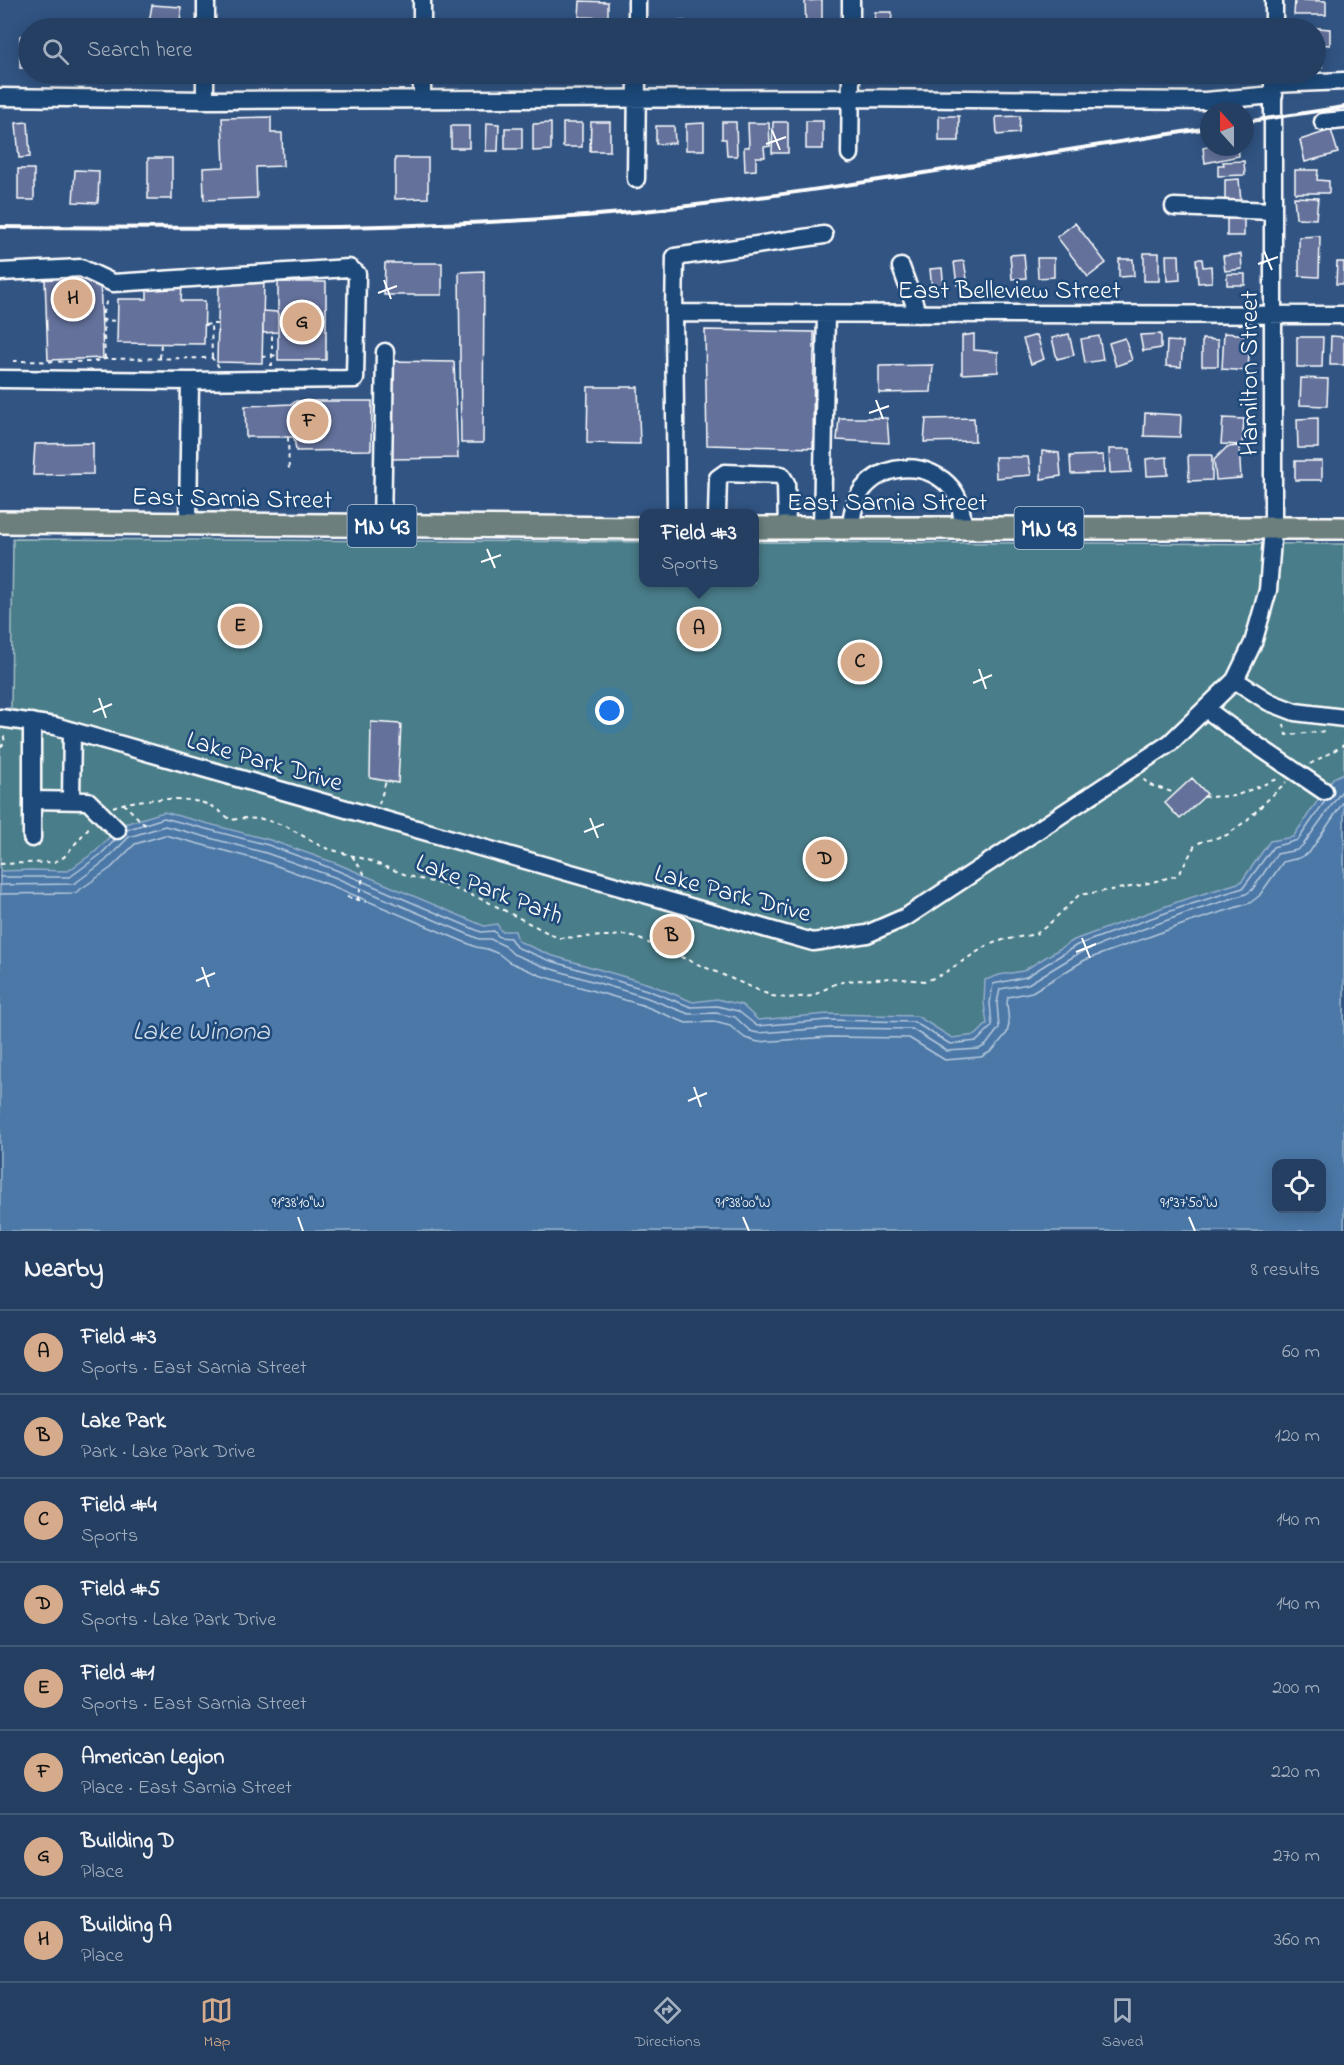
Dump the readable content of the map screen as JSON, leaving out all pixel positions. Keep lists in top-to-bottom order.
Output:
{
  "streets": {
    "main road": ["East Sarnia Street", "MN 43"],
    "street": ["East Belleview Street", "Hamilton Street", "Lake Park Drive"],
    "path": ["Lake Park Path"]
  },
  "crossings": [
    ["East Belleview Street", "Hamilton Street"],
    ["Hamilton Street", "East Sarnia Street"],
    ["Hamilton Street", "Lake Park Drive"],
    ["East Sarnia Street", "Lake Park Drive"]
  ],
  "water": ["Lake Winona"],
  "north": "top",
  "page": {
    "search": "Search here",
    "pins": [
      "H",
      "G",
      "F",
      "E",
      "A",
      "C",
      "D",
      "B"
    ],
    "popup": ["Field #3", "Sports"],
    "heading": ["Nearby", "8 results"],
    "list": [
      {
        "mark": "A",
        "name": "Field #3",
        "note": "Sports · East Sarnia Street",
        "value": "60 m"
      },
      {
        "mark": "B",
        "name": "Lake Park",
        "note": "Park · Lake Park Drive",
        "value": "120 m"
      },
      {
        "mark": "C",
        "name": "Field #4",
        "note": "Sports",
        "value": "140 m"
      },
      {
        "mark": "D",
        "name": "Field #5",
        "note": "Sports · Lake Park Drive",
        "value": "140 m"
      },
      {
        "mark": "E",
        "name": "Field #1",
        "note": "Sports · East Sarnia Street",
        "value": "200 m"
      },
      {
        "mark": "F",
        "name": "American Legion",
        "note": "Place · East Sarnia Street",
        "value": "220 m"
      },
      {
        "mark": "G",
        "name": "Building D",
        "note": "Place",
        "value": "270 m"
      },
      {
        "mark": "H",
        "name": "Building A",
        "note": "Place",
        "value": "360 m"
      }
    ],
    "nav": ["Map", "Directions", "Saved"]
  },
  "coordinates": ["91°38'10\"W", "91°38'00\"W", "91°37'50\"W"]
}
